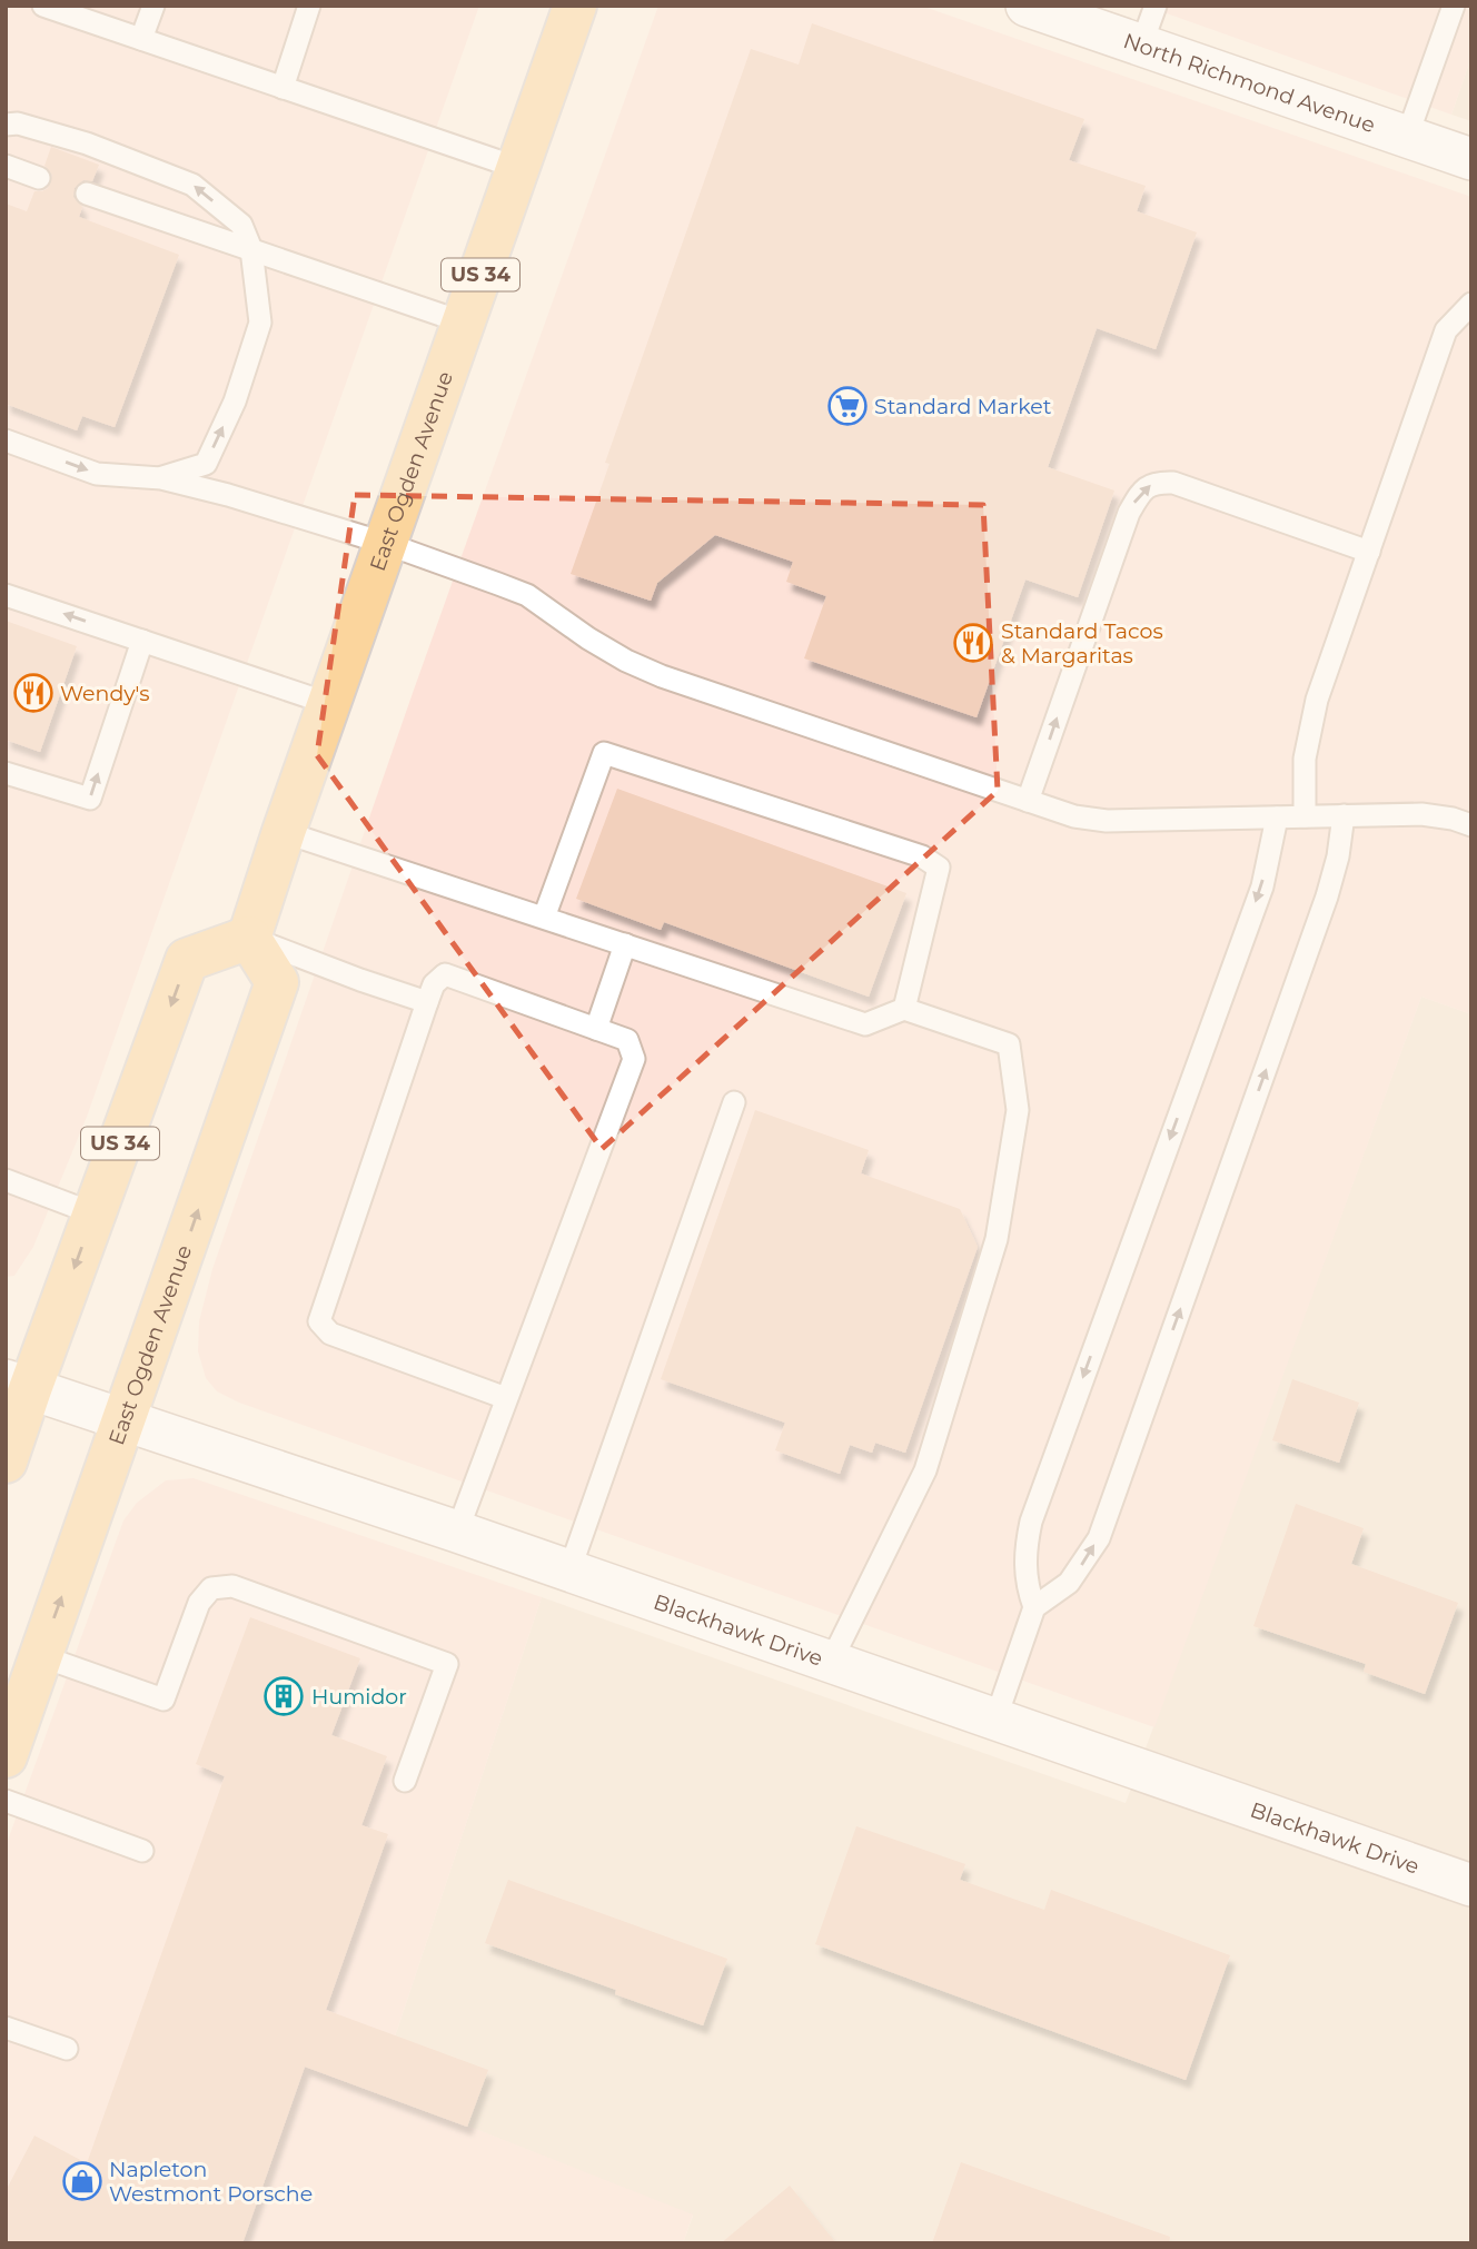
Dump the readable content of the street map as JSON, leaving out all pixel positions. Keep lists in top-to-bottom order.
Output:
{
  "streets": {
    "main road": ["US 34", "East Ogden Avenue"],
    "street": ["North Richmond Avenue", "Blackhawk Drive"]
  },
  "crossings": [
    ["US 34", "East Ogden Avenue"],
    ["US 34", "Blackhawk Drive"],
    ["East Ogden Avenue", "Blackhawk Drive"]
  ],
  "places": {
    "supermarket": ["Standard Market"],
    "restaurant": ["Standard Tacos & Margaritas", "Wendy's"],
    "building": ["Humidor"],
    "shop": ["Napleton Westmont Porsche"]
  }
}
